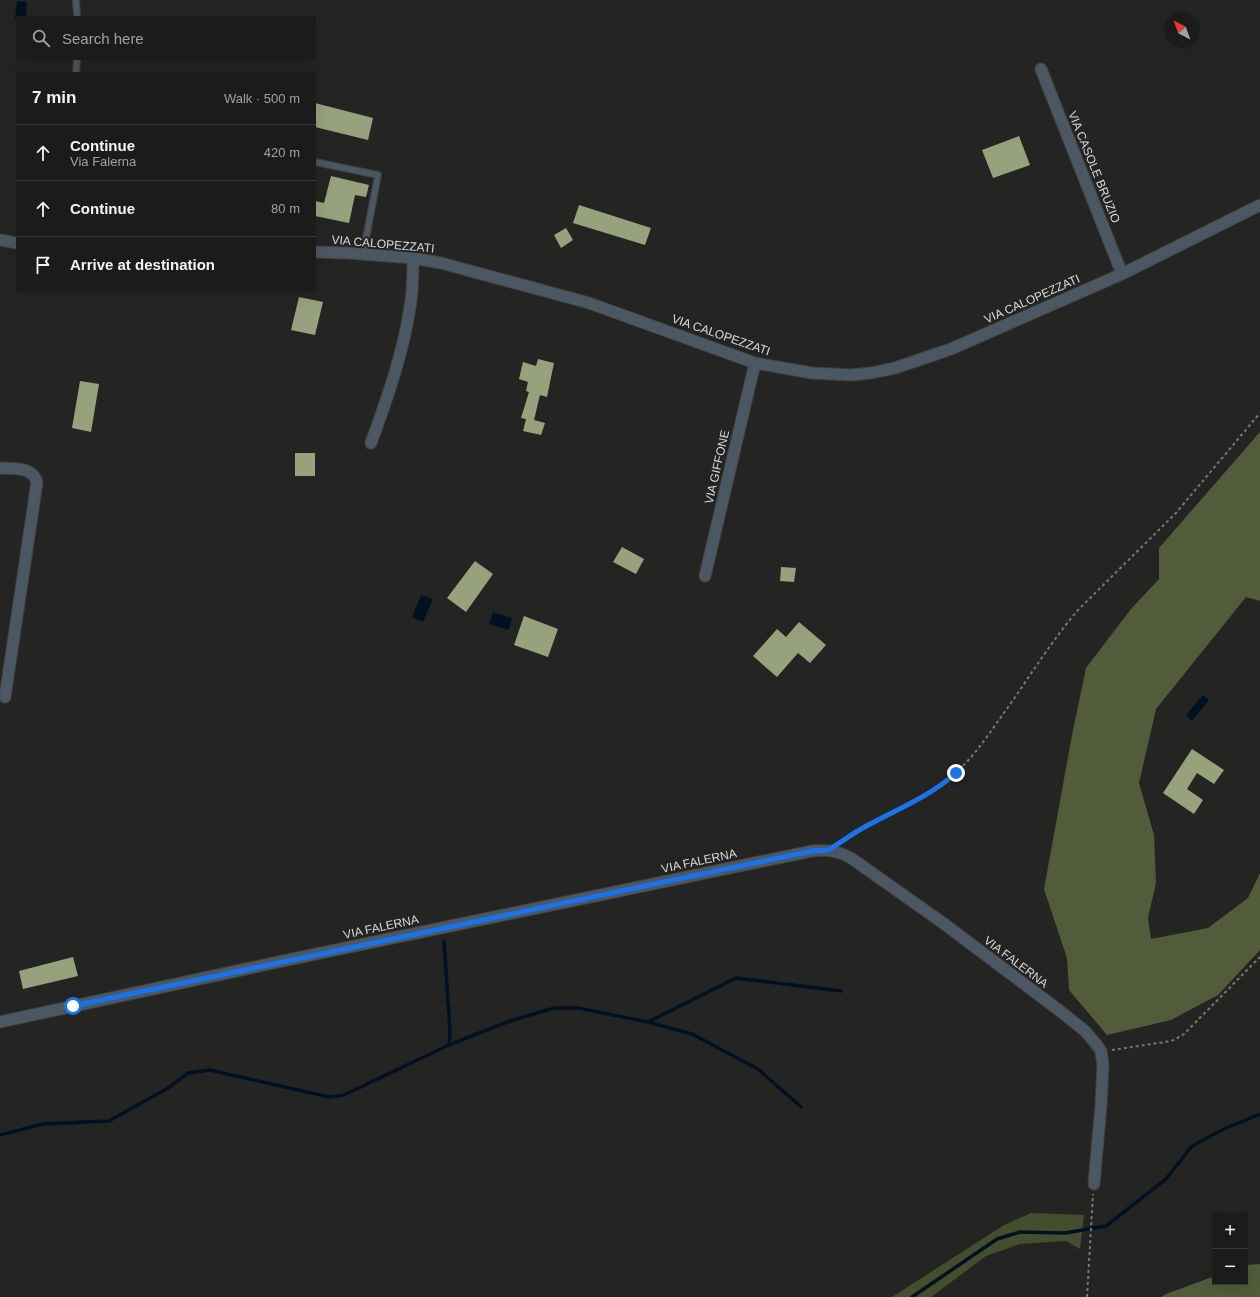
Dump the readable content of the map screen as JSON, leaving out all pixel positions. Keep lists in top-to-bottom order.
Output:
{
  "streets": {
    "street": [
      "VIA CASOLE BRUZIO",
      "VIA CALOPEZZATI",
      "VIA GIFFONE",
      "VIA FALERNA"
    ]
  },
  "crossings": [
    ["VIA CASOLE BRUZIO", "VIA CALOPEZZATI"],
    ["VIA CALOPEZZATI", "VIA GIFFONE"]
  ],
  "north": "top left",
  "page": {
    "search": "Search here",
    "heading": ["7 min", "Walk · 500 m"],
    "list": [
      ["Continue", "Via Falerna", "420 m"],
      ["Continue", "80 m"],
      "Arrive at destination"
    ],
    "map_buttons": ["+", "−"]
  }
}
